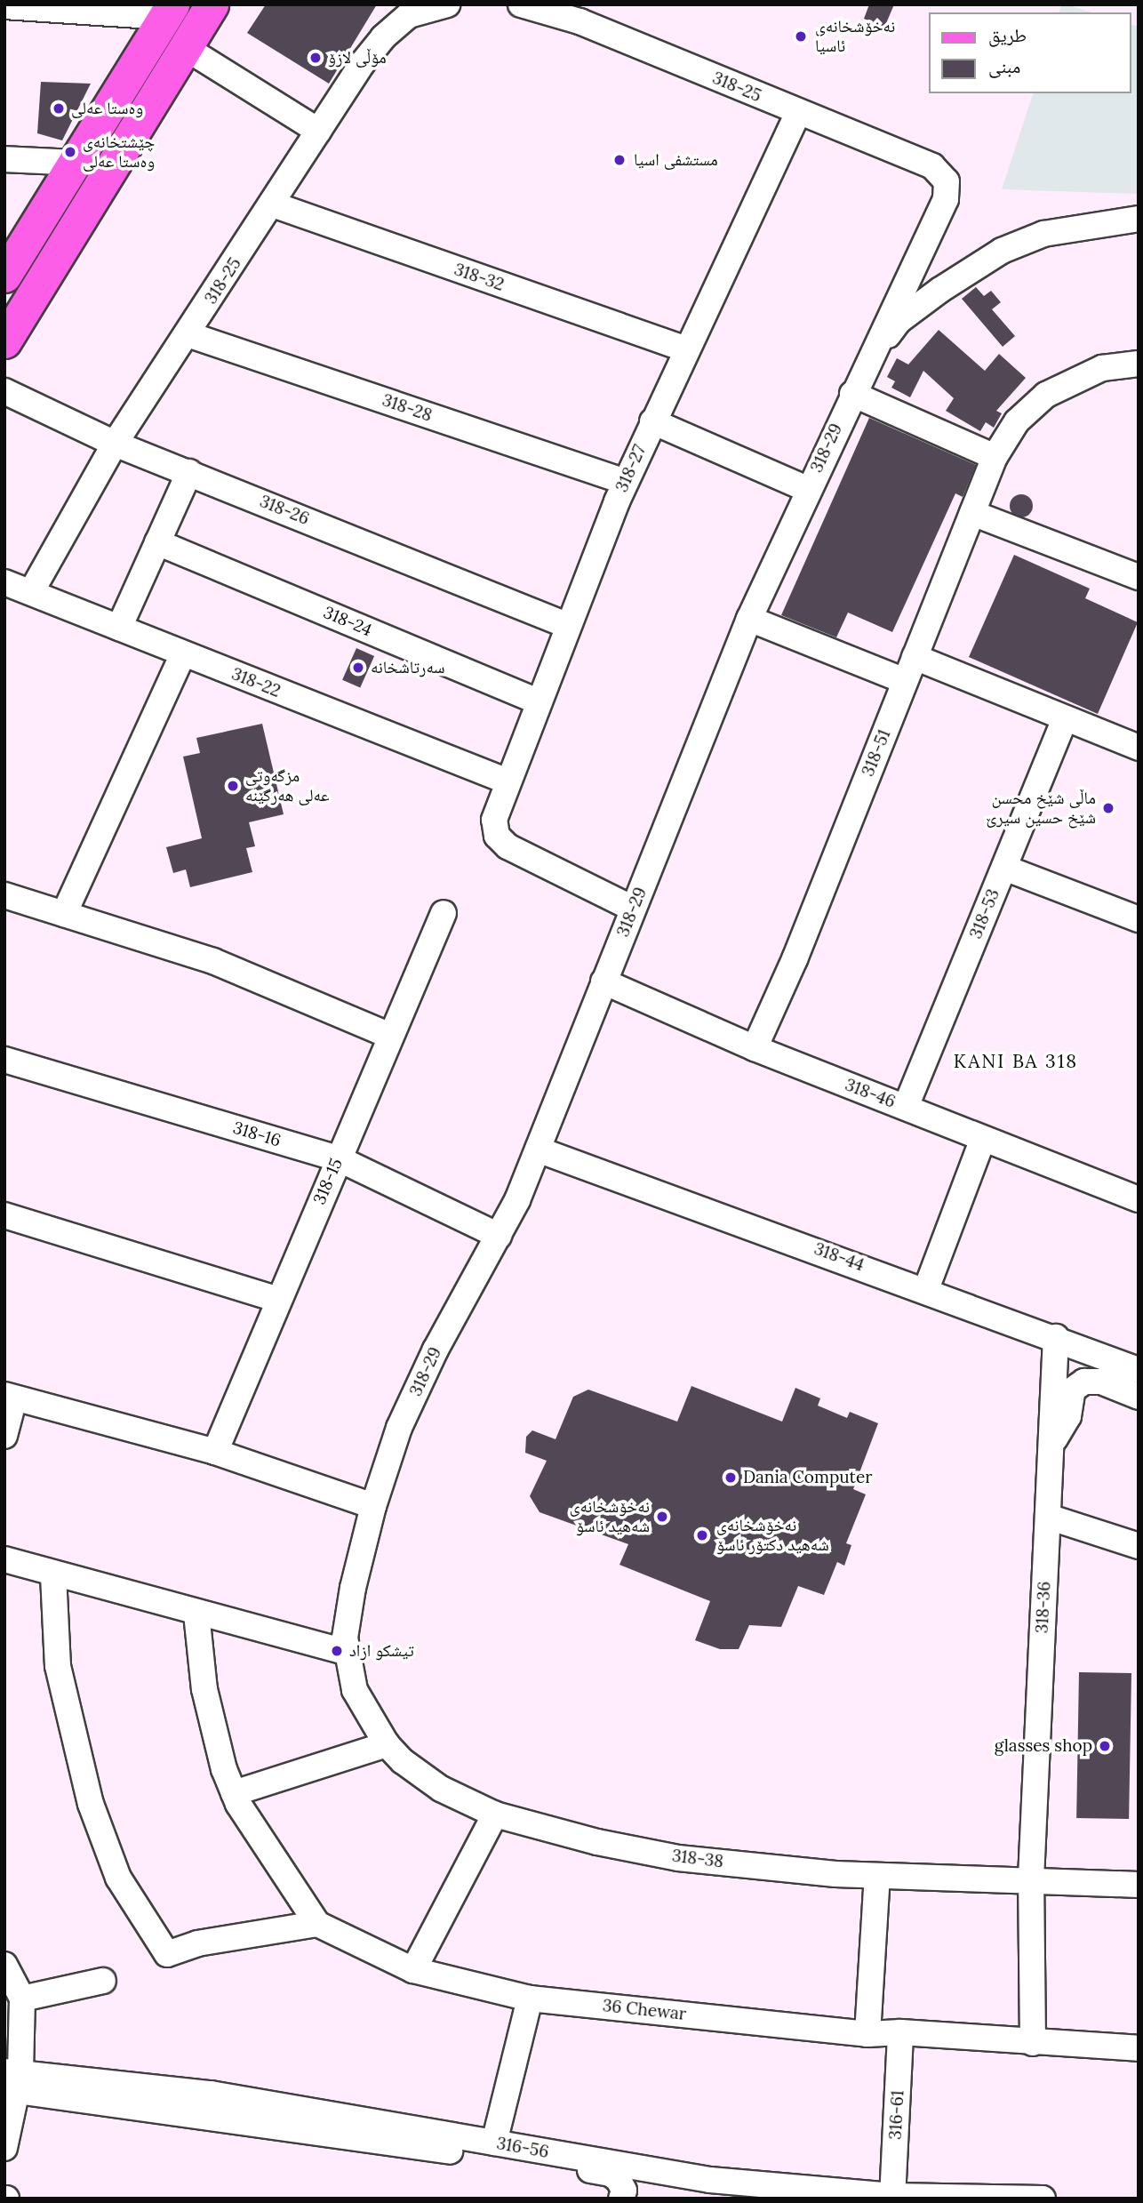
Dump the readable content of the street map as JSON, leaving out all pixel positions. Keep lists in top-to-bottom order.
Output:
{
  "streets": {
    "street": [
      "318-25",
      "318-32",
      "318-28",
      "318-29",
      "318-27",
      "318-26",
      "318-24",
      "318-22",
      "318-51",
      "318-53",
      "318-46",
      "318-16",
      "318-15",
      "318-44",
      "318-36",
      "318-38",
      "36 Chewar",
      "316-61",
      "316-56"
    ]
  },
  "crossings": [
    ["318-25", "318-32"],
    ["318-25", "318-28"],
    ["318-25", "318-29"],
    ["318-25", "318-27"],
    ["318-25", "318-26"],
    ["318-25", "318-22"],
    ["318-32", "318-27"],
    ["318-28", "318-27"],
    ["318-29", "318-27"],
    ["318-29", "318-46"],
    ["318-29", "318-16"],
    ["318-29", "318-44"],
    ["318-29", "318-38"],
    ["318-27", "318-26"],
    ["318-27", "318-24"],
    ["318-27", "318-22"],
    ["318-51", "318-46"],
    ["318-53", "318-46"],
    ["318-16", "318-15"],
    ["318-44", "318-36"],
    ["318-36", "318-38"],
    ["318-36", "36 Chewar"],
    ["36 Chewar", "316-61"],
    ["316-61", "316-56"]
  ],
  "districts": ["KANI BA 318"],
  "places": [
    "نه‌خۆشخانه‌ى ئاسیا",
    "مۆڵی لازۆ",
    "وەستا عەلی",
    "چێشتخانەی وەستا عەلی",
    "مستشفى اسيا",
    "سەرتاشخانە",
    "مزگەوتی عەلی هەرگێنە",
    "ماڵی شێخ محسن شێخ حسین سیرێ",
    "Dania Computer",
    "نەخۆشخانەی شەهید ئاسۆ",
    "نەخۆشخانەی شەهید دکتۆر ئاسۆ",
    "تيشكو ازاد",
    "glasses shop"
  ],
  "legend": ["طريق", "مبنى"]
}
